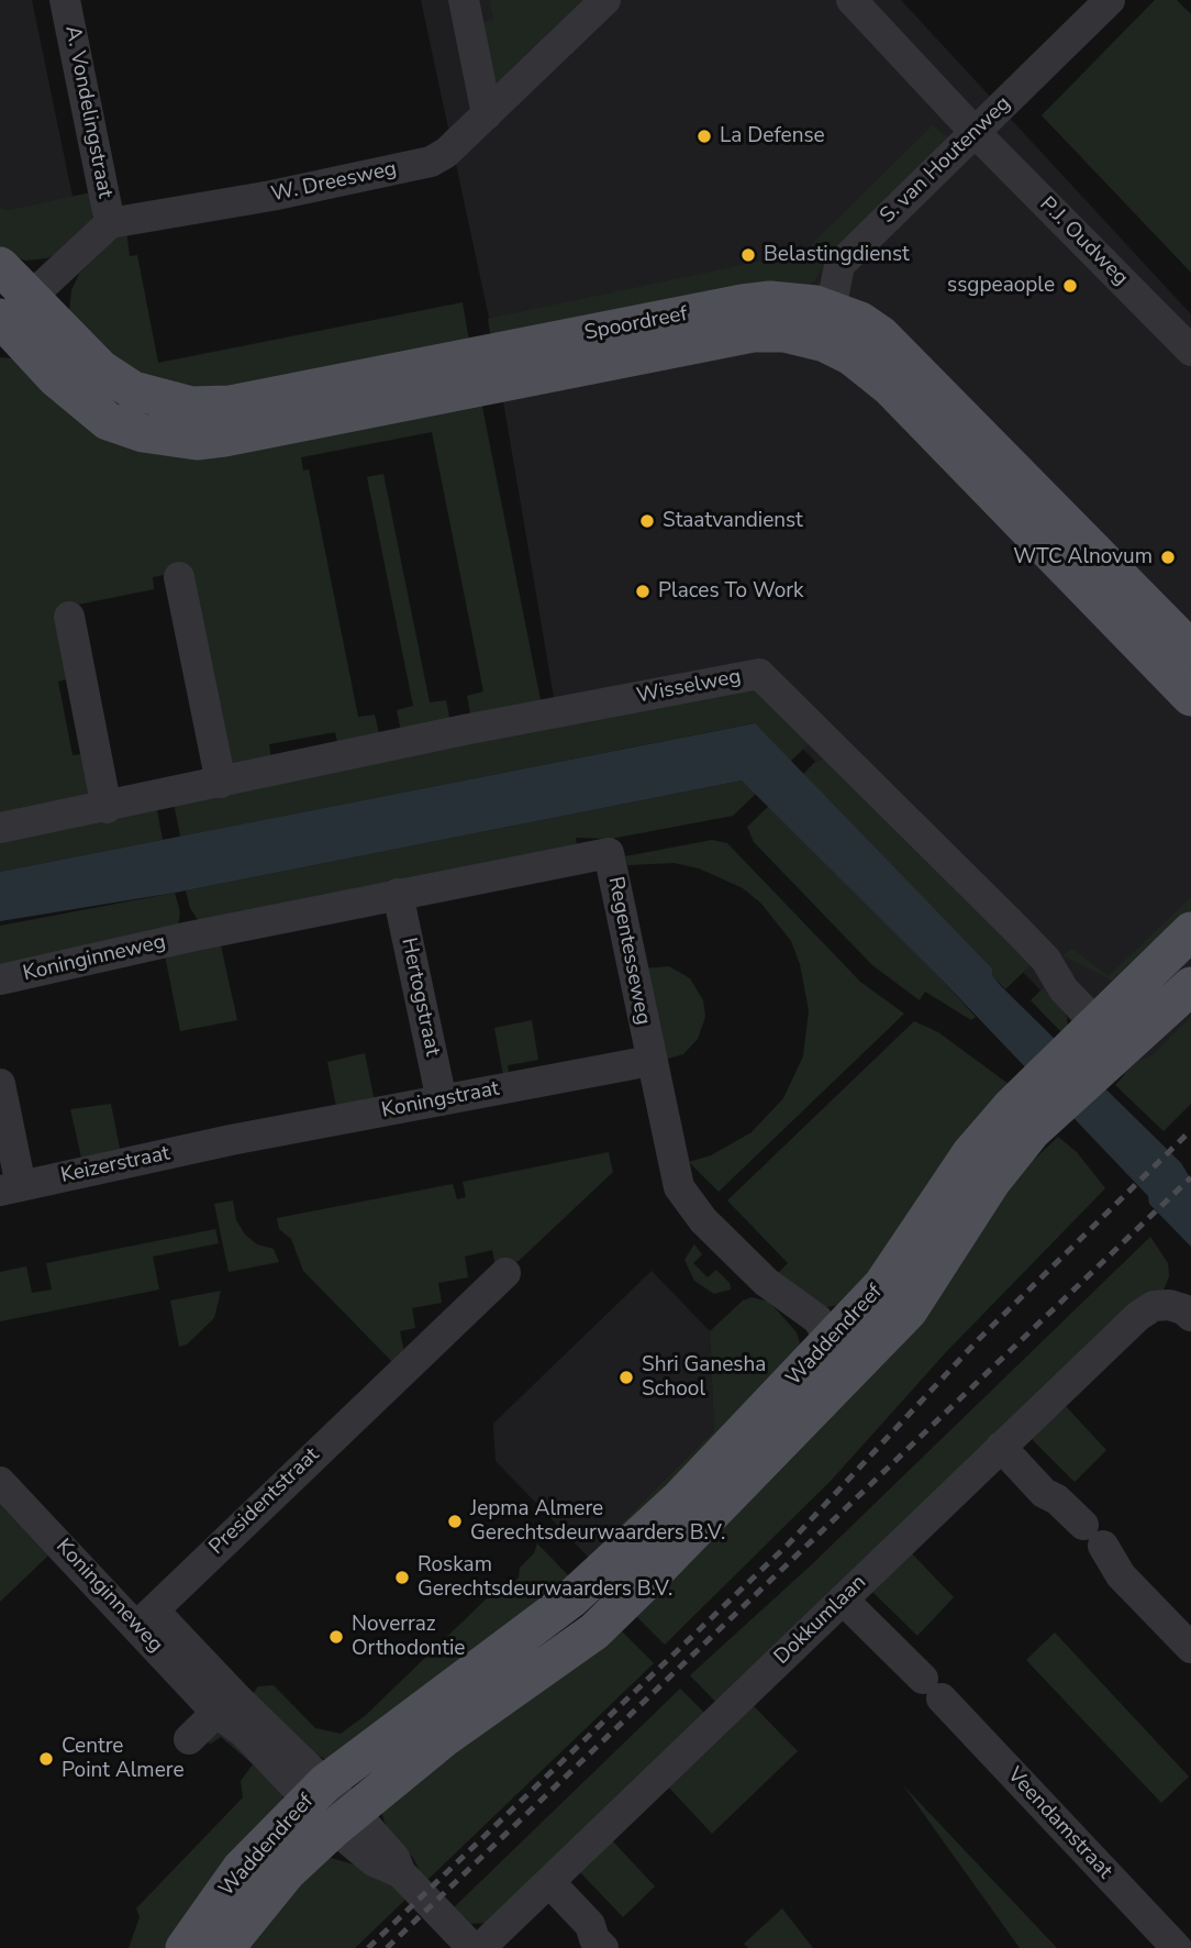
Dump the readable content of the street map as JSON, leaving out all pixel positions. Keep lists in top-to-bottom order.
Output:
{
  "streets": {
    "main road": ["Spoordreef", "Waddendreef"],
    "street": [
      "A. Vondelingstraat",
      "S. van Houtenweg",
      "W. Dreesweg",
      "P.J. Oudweg",
      "Wisselweg",
      "Regentesseweg",
      "Koninginneweg",
      "Hertogstraat",
      "Koningstraat",
      "Keizerstraat",
      "Presidentstraat",
      "Dokkumlaan",
      "Veendamstraat"
    ]
  },
  "crossings": [
    ["A. Vondelingstraat", "W. Dreesweg"],
    ["S. van Houtenweg", "P.J. Oudweg"],
    ["S. van Houtenweg", "Spoordreef"],
    ["Wisselweg", "Waddendreef"],
    ["Regentesseweg", "Koninginneweg"],
    ["Regentesseweg", "Hertogstraat"],
    ["Regentesseweg", "Koningstraat"],
    ["Regentesseweg", "Waddendreef"],
    ["Koninginneweg", "Waddendreef"],
    ["Koninginneweg", "Presidentstraat"],
    ["Hertogstraat", "Koningstraat"],
    ["Koningstraat", "Keizerstraat"],
    ["Dokkumlaan", "Veendamstraat"]
  ],
  "places": [
    "La Defense",
    "Belastingdienst",
    "ssgpeaople",
    "Staatvandienst",
    "WTC Alnovum",
    "Places To Work",
    "Shri Ganesha School",
    "Jepma Almere Gerechtsdeurwaarders B.V.",
    "Roskam Gerechtsdeurwaarders B.V.",
    "Noverraz Orthodontie",
    "Centre Point Almere"
  ]
}
